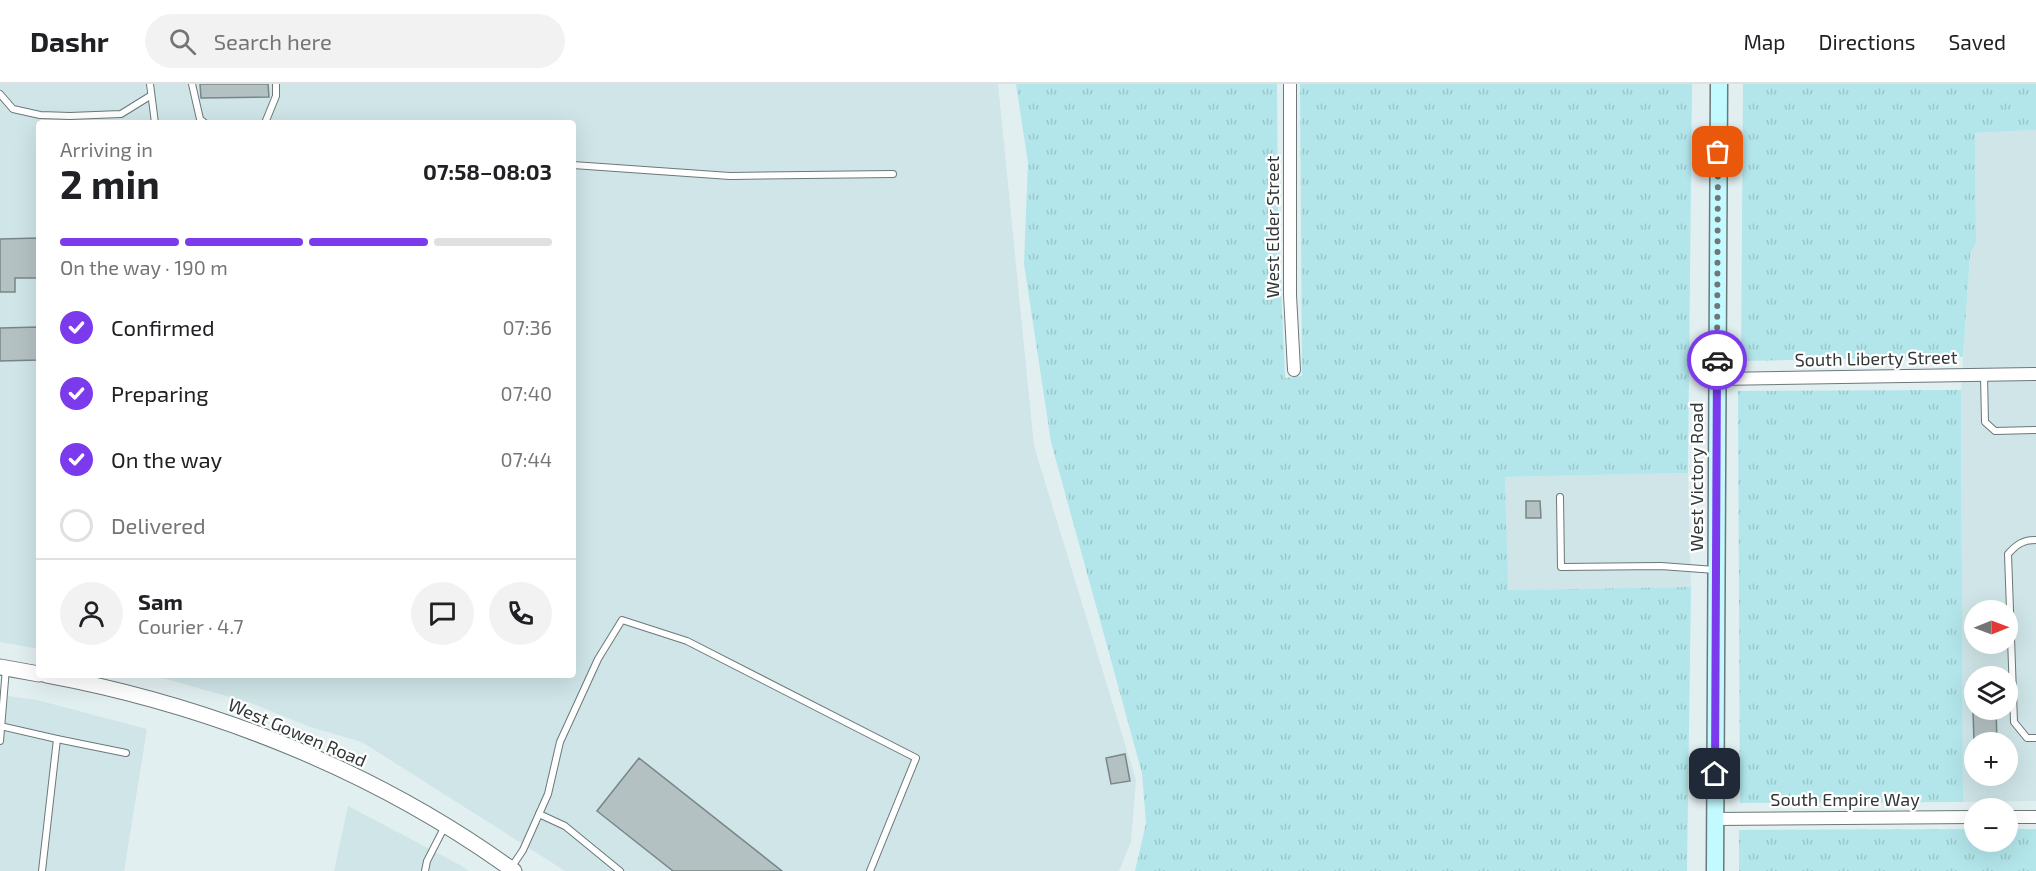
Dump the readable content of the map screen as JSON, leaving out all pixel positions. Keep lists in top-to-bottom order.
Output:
{
  "streets": {
    "main road": ["West Victory Road"],
    "street": [
      "West Elder Street",
      "South Liberty Street",
      "West Gowen Road",
      "South Empire Way"
    ]
  },
  "crossings": [
    ["South Liberty Street", "West Victory Road"],
    ["West Victory Road", "South Empire Way"]
  ],
  "north": "right",
  "page": {
    "header": "Dashr",
    "search": "Search here",
    "nav": ["Map", "Directions", "Saved"],
    "heading": ["2 min", "Arriving in", "07:58–08:03"],
    "panel": ["Sam", "Courier · 4.7"],
    "bar": "On the way · 190 m",
    "list": [
      ["Confirmed", "07:36"],
      ["Preparing", "07:40"],
      ["On the way", "07:44"],
      "Delivered"
    ],
    "map_buttons": ["+", "−"]
  }
}
